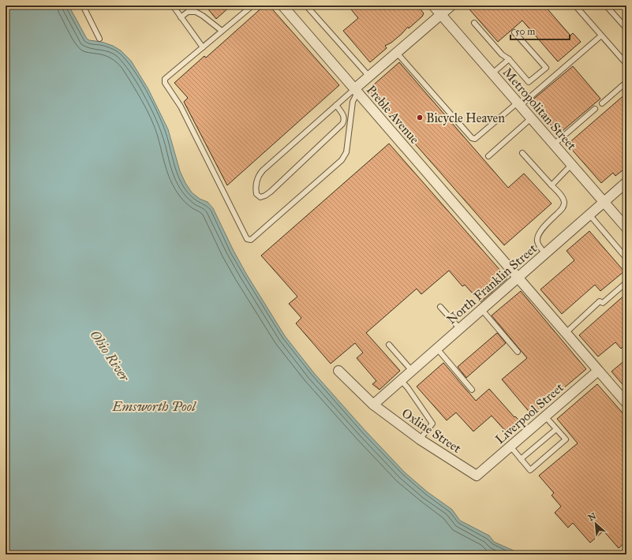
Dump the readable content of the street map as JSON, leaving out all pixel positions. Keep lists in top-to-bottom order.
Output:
{
  "streets": {
    "street": [
      "Metropolitan Street",
      "Preble Avenue",
      "North Franklin Street",
      "Liverpool Street",
      "Oxline Street"
    ]
  },
  "crossings": [
    ["Metropolitan Street", "North Franklin Street"],
    ["Preble Avenue", "North Franklin Street"],
    ["Preble Avenue", "Liverpool Street"],
    ["North Franklin Street", "Oxline Street"],
    ["Liverpool Street", "Oxline Street"]
  ],
  "water": ["Ohio River", "Emsworth Pool"],
  "places": ["Bicycle Heaven"],
  "scale_bar": "50 m",
  "north": "top left"
}
